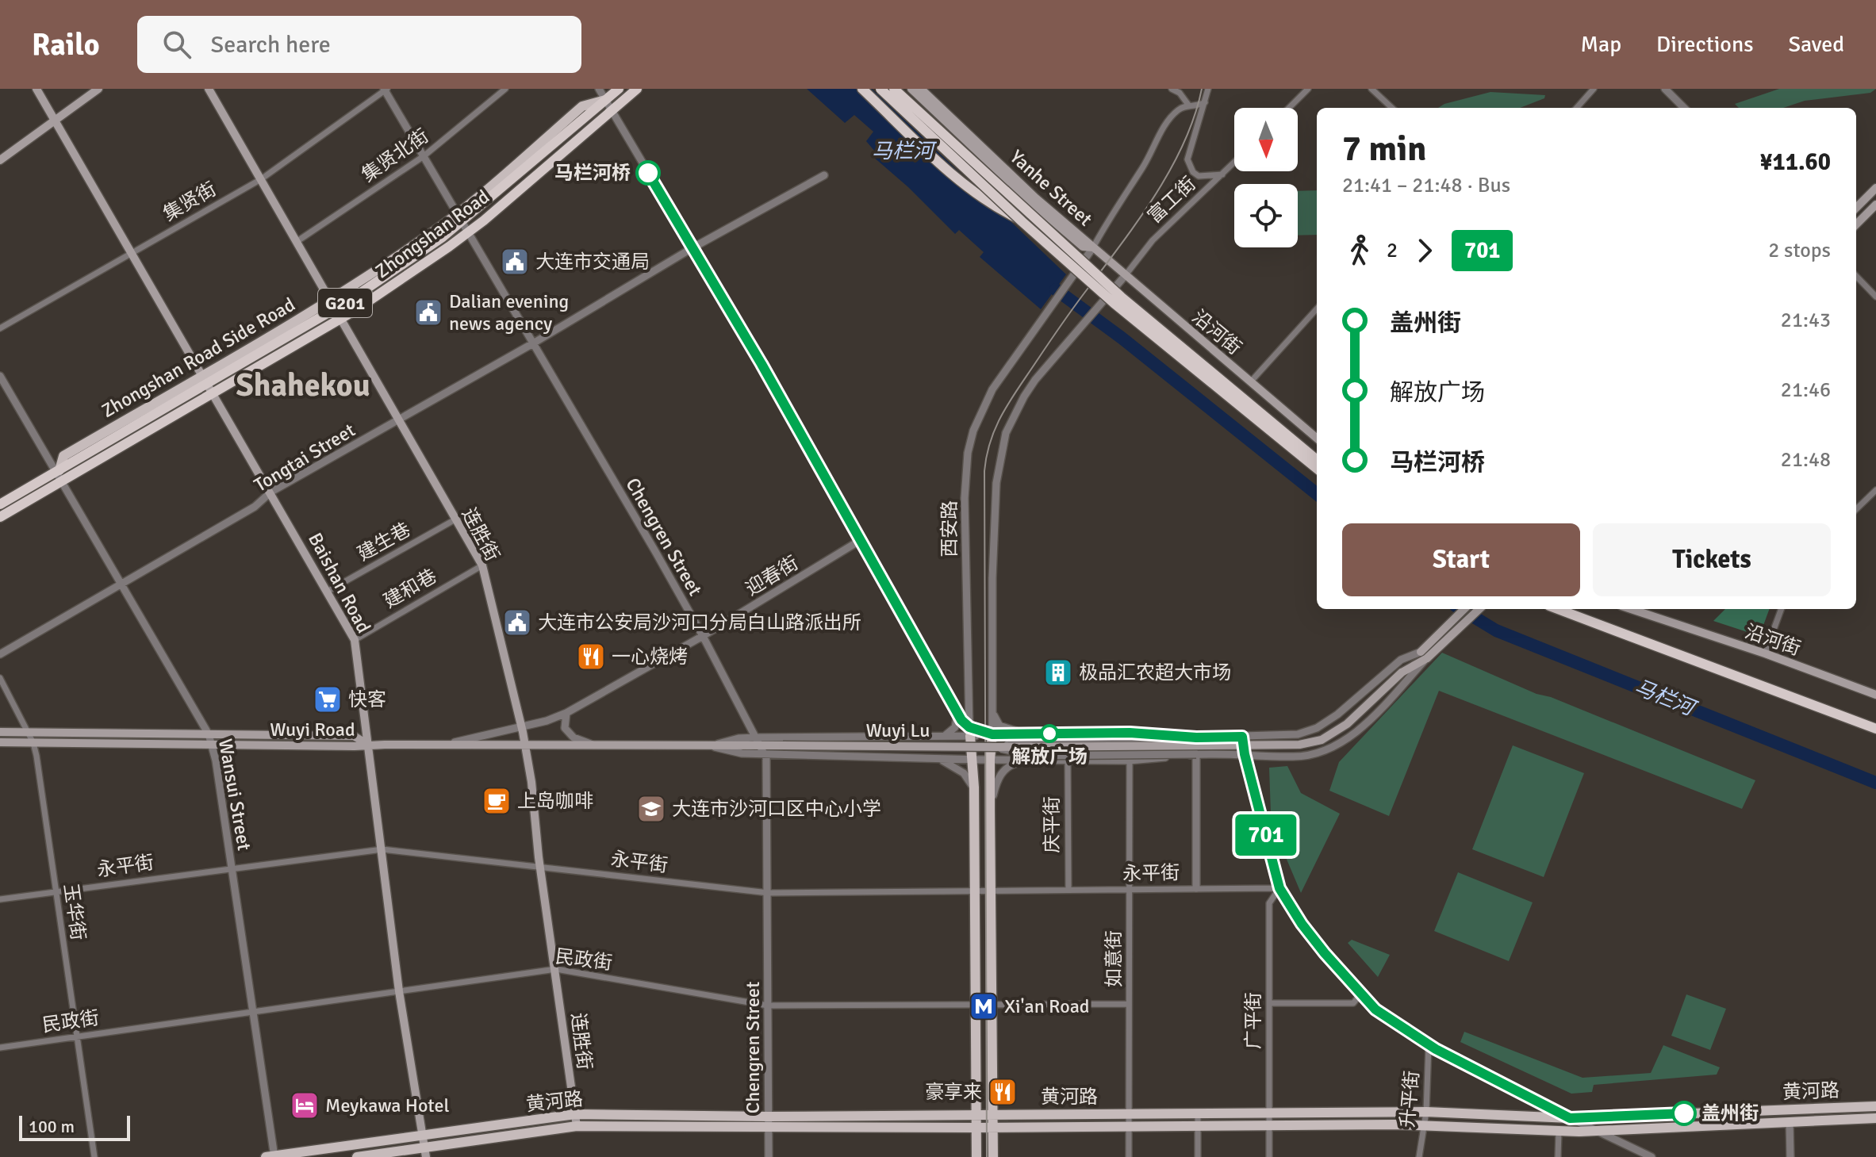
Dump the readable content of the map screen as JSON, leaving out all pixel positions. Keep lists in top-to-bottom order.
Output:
{
  "streets": {
    "highway": ["Zhongshan Road", "G201"],
    "main road": [
      "Yanhe Street",
      "沿河街",
      "连胜街",
      "Baishan Road",
      "Wuyi Road",
      "Wuyi Lu",
      "黄河路"
    ],
    "street": [
      "集贤北街",
      "富工街",
      "集贤街",
      "Tongtai Street",
      "西安路",
      "Chengren Street",
      "建生巷",
      "迎春街",
      "建和巷",
      "Wansui Street",
      "庆平街",
      "永平街",
      "玉华街",
      "如意街",
      "民政街",
      "广平街",
      "升平街"
    ]
  },
  "crossings": [
    ["集贤北街", "连胜街"],
    ["集贤北街", "Chengren Street"],
    ["Yanhe Street", "沿河街"],
    ["Yanhe Street", "西安路"],
    ["富工街", "沿河街"],
    ["集贤街", "连胜街"],
    ["集贤街", "Chengren Street"],
    ["集贤街", "Baishan Road"],
    ["Zhongshan Road", "连胜街"],
    ["Zhongshan Road", "Chengren Street"],
    ["Zhongshan Road", "Baishan Road"],
    ["Zhongshan Road", "Wansui Street"],
    ["沿河街", "西安路"],
    ["Tongtai Street", "连胜街"],
    ["Tongtai Street", "Chengren Street"],
    ["Tongtai Street", "Baishan Road"],
    ["Tongtai Street", "Wansui Street"],
    ["连胜街", "建生巷"],
    ["连胜街", "迎春街"],
    ["连胜街", "建和巷"],
    ["连胜街", "Wuyi Lu"],
    ["连胜街", "永平街"],
    ["连胜街", "民政街"],
    ["连胜街", "黄河路"],
    ["Chengren Street", "迎春街"],
    ["Chengren Street", "Wuyi Lu"],
    ["Chengren Street", "永平街"],
    ["Chengren Street", "民政街"],
    ["Chengren Street", "黄河路"],
    ["建生巷", "Baishan Road"],
    ["迎春街", "Wuyi Lu"],
    ["Baishan Road", "建和巷"],
    ["Baishan Road", "Wuyi Road"],
    ["Baishan Road", "Wuyi Lu"],
    ["Baishan Road", "永平街"],
    ["Baishan Road", "民政街"],
    ["Baishan Road", "黄河路"],
    ["Wuyi Road", "Wuyi Lu"],
    ["Wuyi Road", "Wansui Street"],
    ["Wuyi Road", "玉华街"],
    ["Wansui Street", "永平街"],
    ["Wansui Street", "民政街"],
    ["Wansui Street", "黄河路"],
    ["庆平街", "永平街"],
    ["永平街", "玉华街"],
    ["永平街", "如意街"],
    ["永平街", "广平街"],
    ["玉华街", "民政街"],
    ["如意街", "民政街"],
    ["如意街", "黄河路"],
    ["广平街", "黄河路"],
    ["黄河路", "升平街"]
  ],
  "districts": ["Shahekou"],
  "water": ["马栏河"],
  "places": {
    "other": ["马栏河桥", "解放广场", "盖州街"],
    "public building": ["大连市交通局", "Dalian evening news agency", "大连市公安局沙河口分局白山路派出所"],
    "restaurant": ["一心烧烤", "豪享来"],
    "building": ["极品汇农超大市场"],
    "supermarket": ["快客"],
    "cafe": ["上岛咖啡"],
    "school or university": ["大连市沙河口区中心小学"],
    "metro station": ["Xi'an Road"],
    "hotel": ["Meykawa Hotel"]
  },
  "lines": ["bus line 701"],
  "scale_bar": "100 m",
  "north": "bottom",
  "page": {
    "header": "Railo",
    "search": "Search here",
    "nav": ["Map", "Directions", "Saved"],
    "on_map": "701",
    "heading": ["7 min", "21:41 – 21:48 · Bus", "¥11.60"],
    "legs": ["2", "701", "2 stops"],
    "list": [
      {
        "name": "盖州街",
        "value": "21:43"
      },
      {
        "name": "解放广场",
        "value": "21:46"
      },
      {
        "name": "马栏河桥",
        "value": "21:48"
      }
    ],
    "buttons": ["Start", "Tickets"],
    "scale": "100 m"
  }
}
